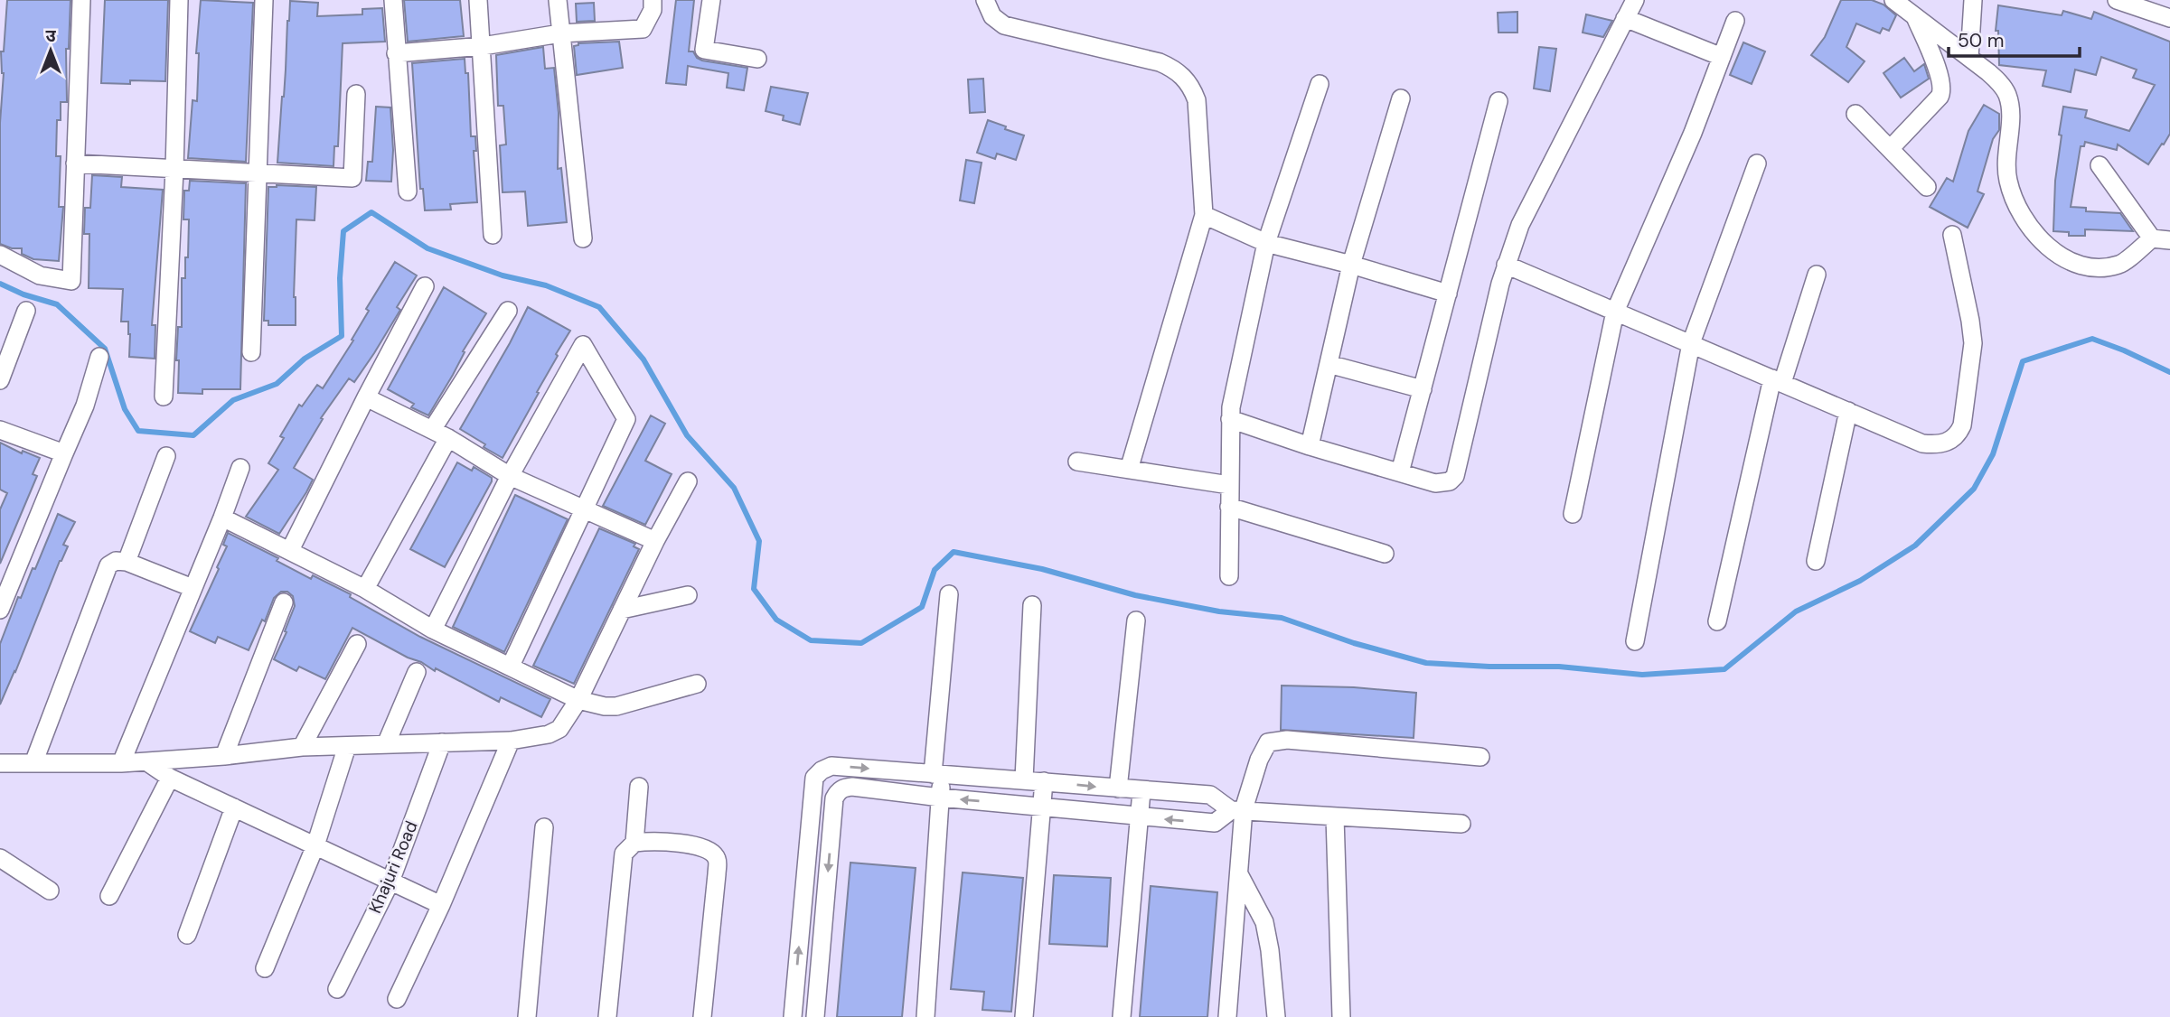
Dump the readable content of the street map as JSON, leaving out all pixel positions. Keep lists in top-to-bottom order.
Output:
{
  "streets": {
    "street": ["Khajuri Road"]
  },
  "scale_bar": "50 m",
  "north": "top"
}
